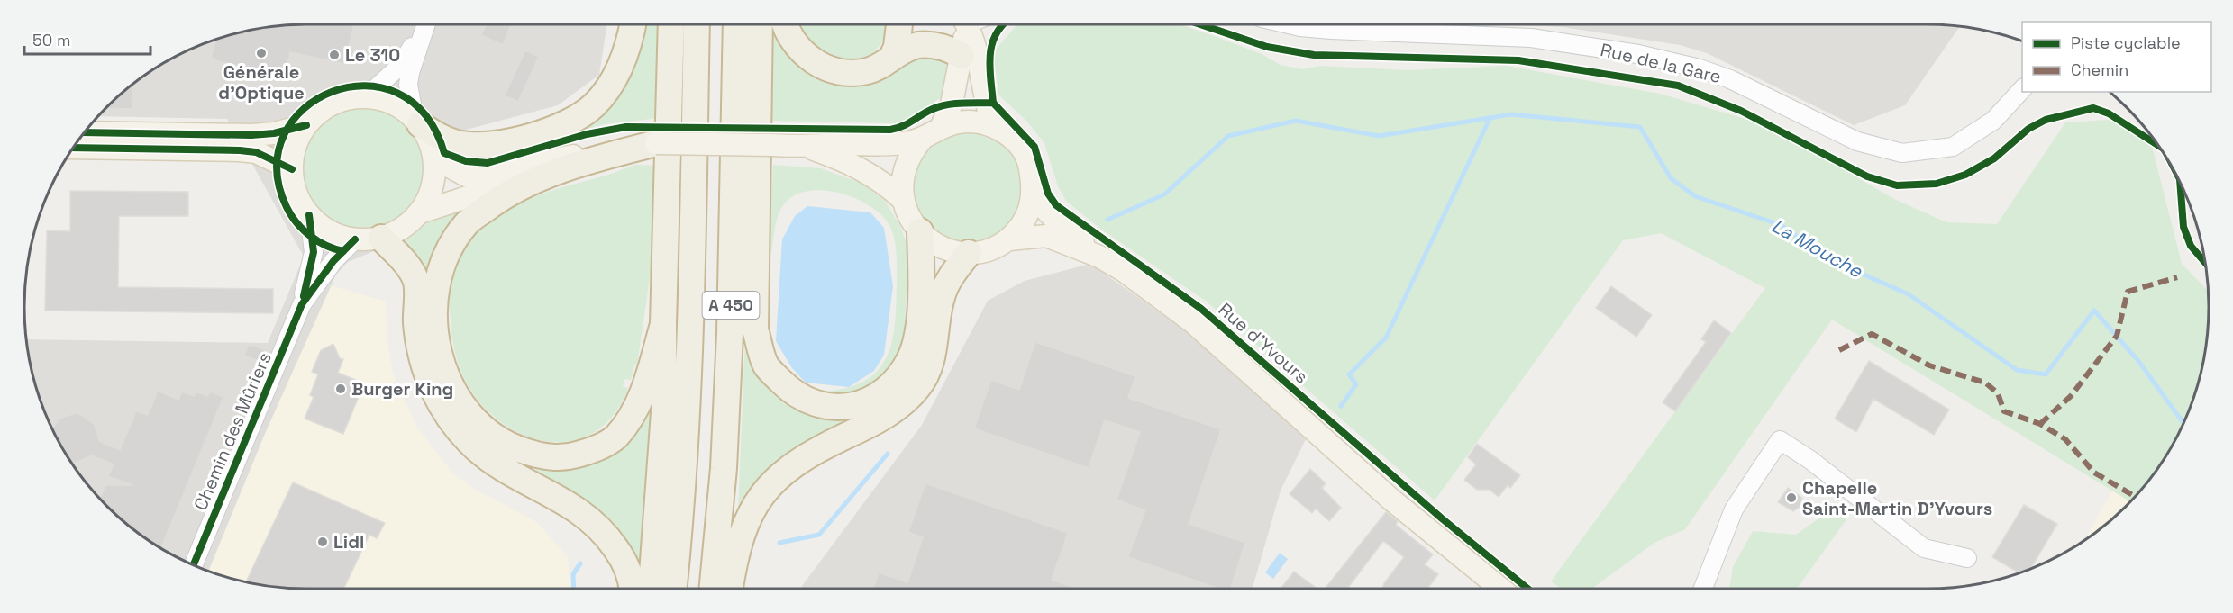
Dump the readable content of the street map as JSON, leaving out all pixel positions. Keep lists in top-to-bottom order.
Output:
{
  "streets": {
    "highway": ["A 450"],
    "main road": ["Rue d'Yvours"],
    "street": ["Rue de la Gare", "Chemin des Mûriers"]
  },
  "water": ["La Mouche"],
  "places": [
    "Générale d'Optique",
    "Le 310",
    "Burger King",
    "Chapelle Saint-Martin D'Yvours",
    "Lidl"
  ],
  "legend": ["Piste cyclable", "Chemin"],
  "scale_bar": "50 m"
}
